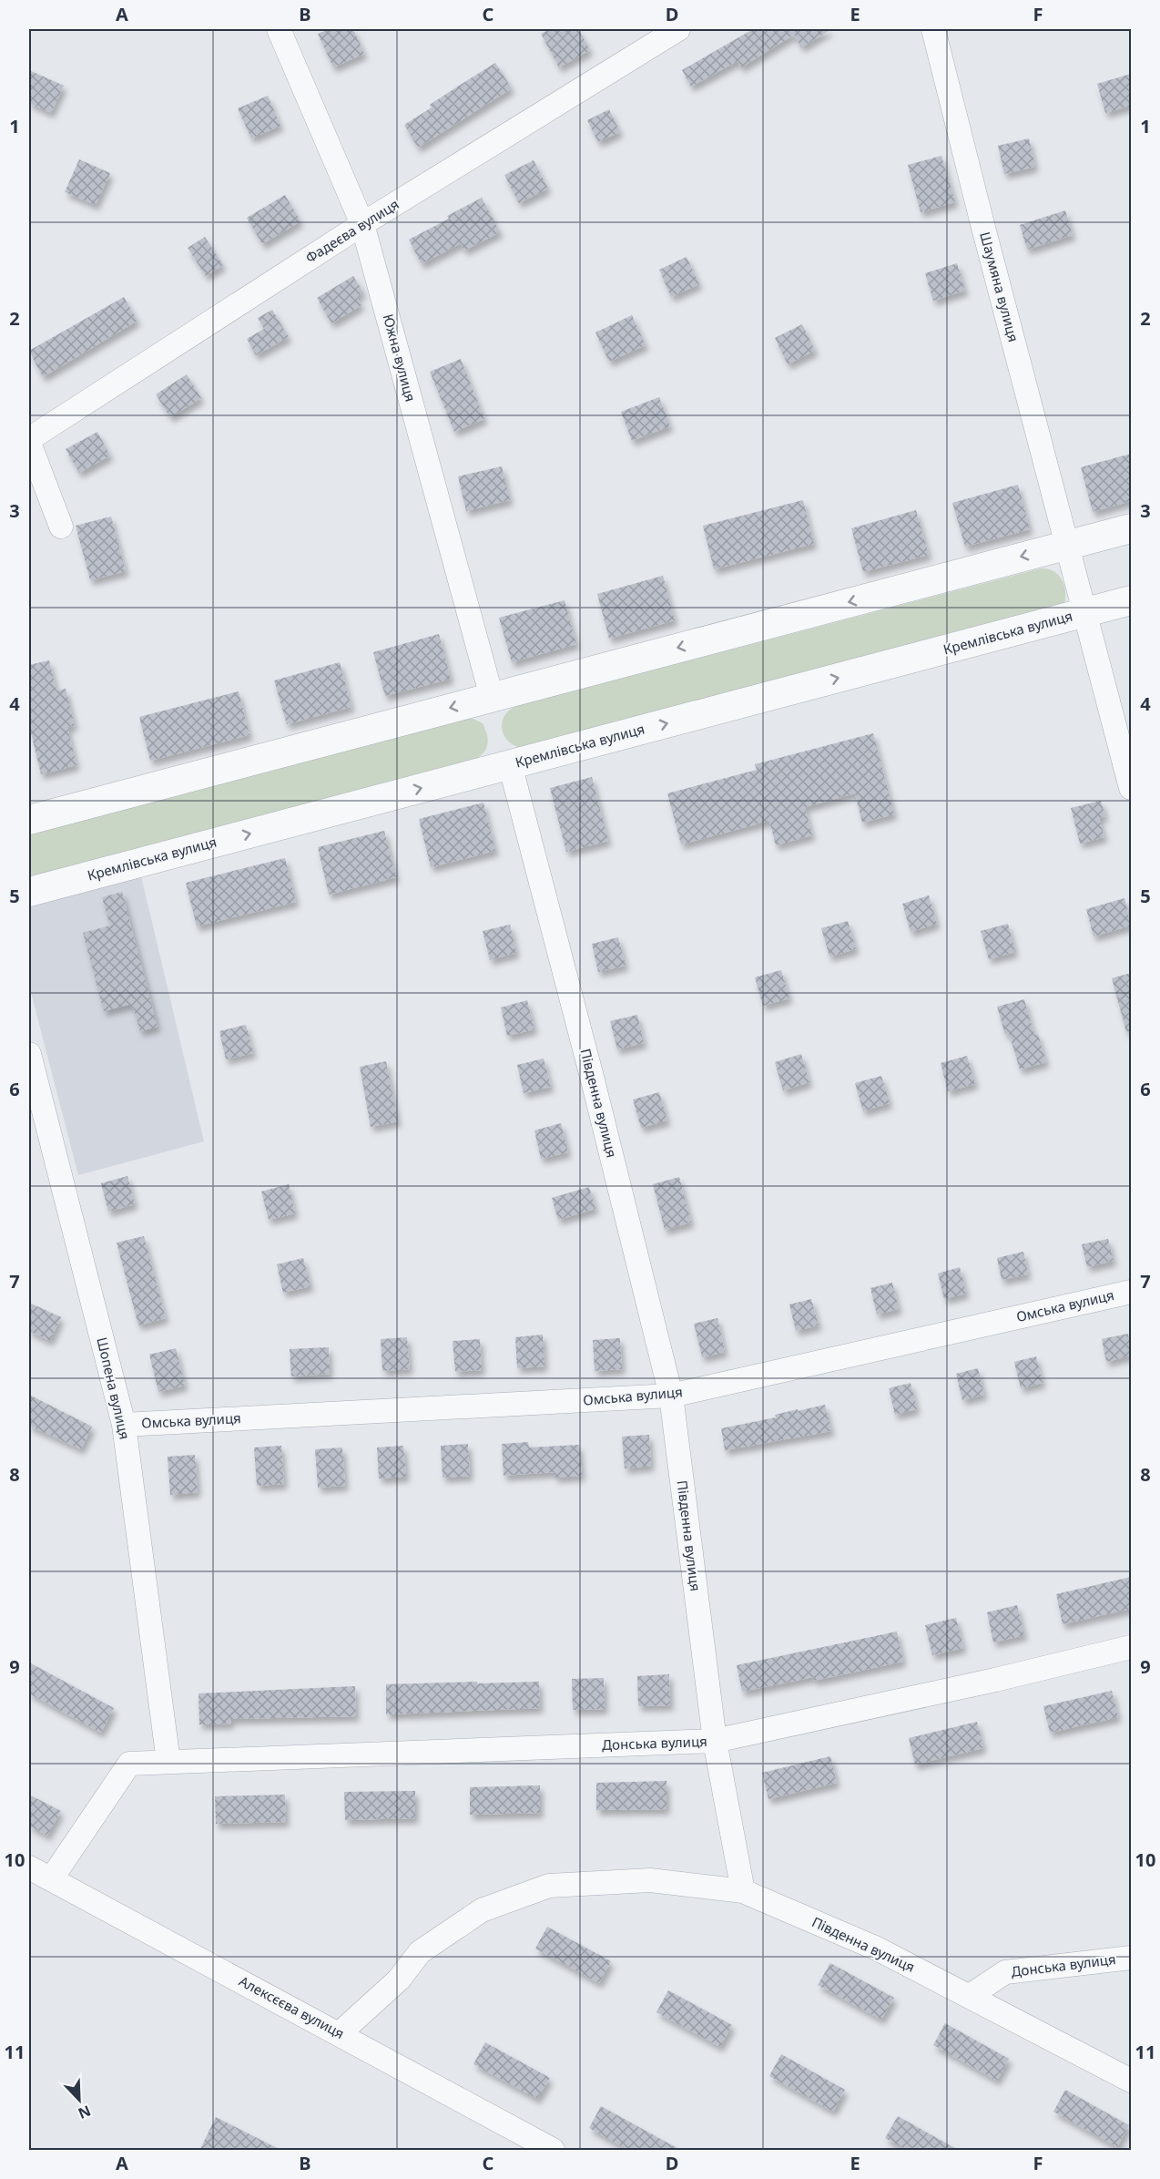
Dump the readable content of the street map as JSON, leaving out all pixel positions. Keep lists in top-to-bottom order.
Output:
{
  "streets": {
    "street": [
      "Фадеєва вулиця",
      "Шаумяна вулиця",
      "Южна вулиця",
      "Кремлівська вулиця",
      "Південна вулиця",
      "Омська вулиця",
      "Шопена вулиця",
      "Донська вулиця",
      "Алексєєва вулиця"
    ]
  },
  "crossings": [
    ["Фадеєва вулиця", "Южна вулиця"],
    ["Шаумяна вулиця", "Кремлівська вулиця"],
    ["Кремлівська вулиця", "Південна вулиця"],
    ["Південна вулиця", "Омська вулиця"],
    ["Південна вулиця", "Донська вулиця"],
    ["Омська вулиця", "Шопена вулиця"],
    ["Шопена вулиця", "Донська вулиця"],
    ["Донська вулиця", "Алексєєва вулиця"]
  ],
  "north": "bottom right",
  "grid": {
    "columns": [
      "A",
      "B",
      "C",
      "D",
      "E",
      "F"
    ],
    "rows": [
      "1",
      "2",
      "3",
      "4",
      "5",
      "6",
      "7",
      "8",
      "9",
      "10",
      "11"
    ]
  }
}
